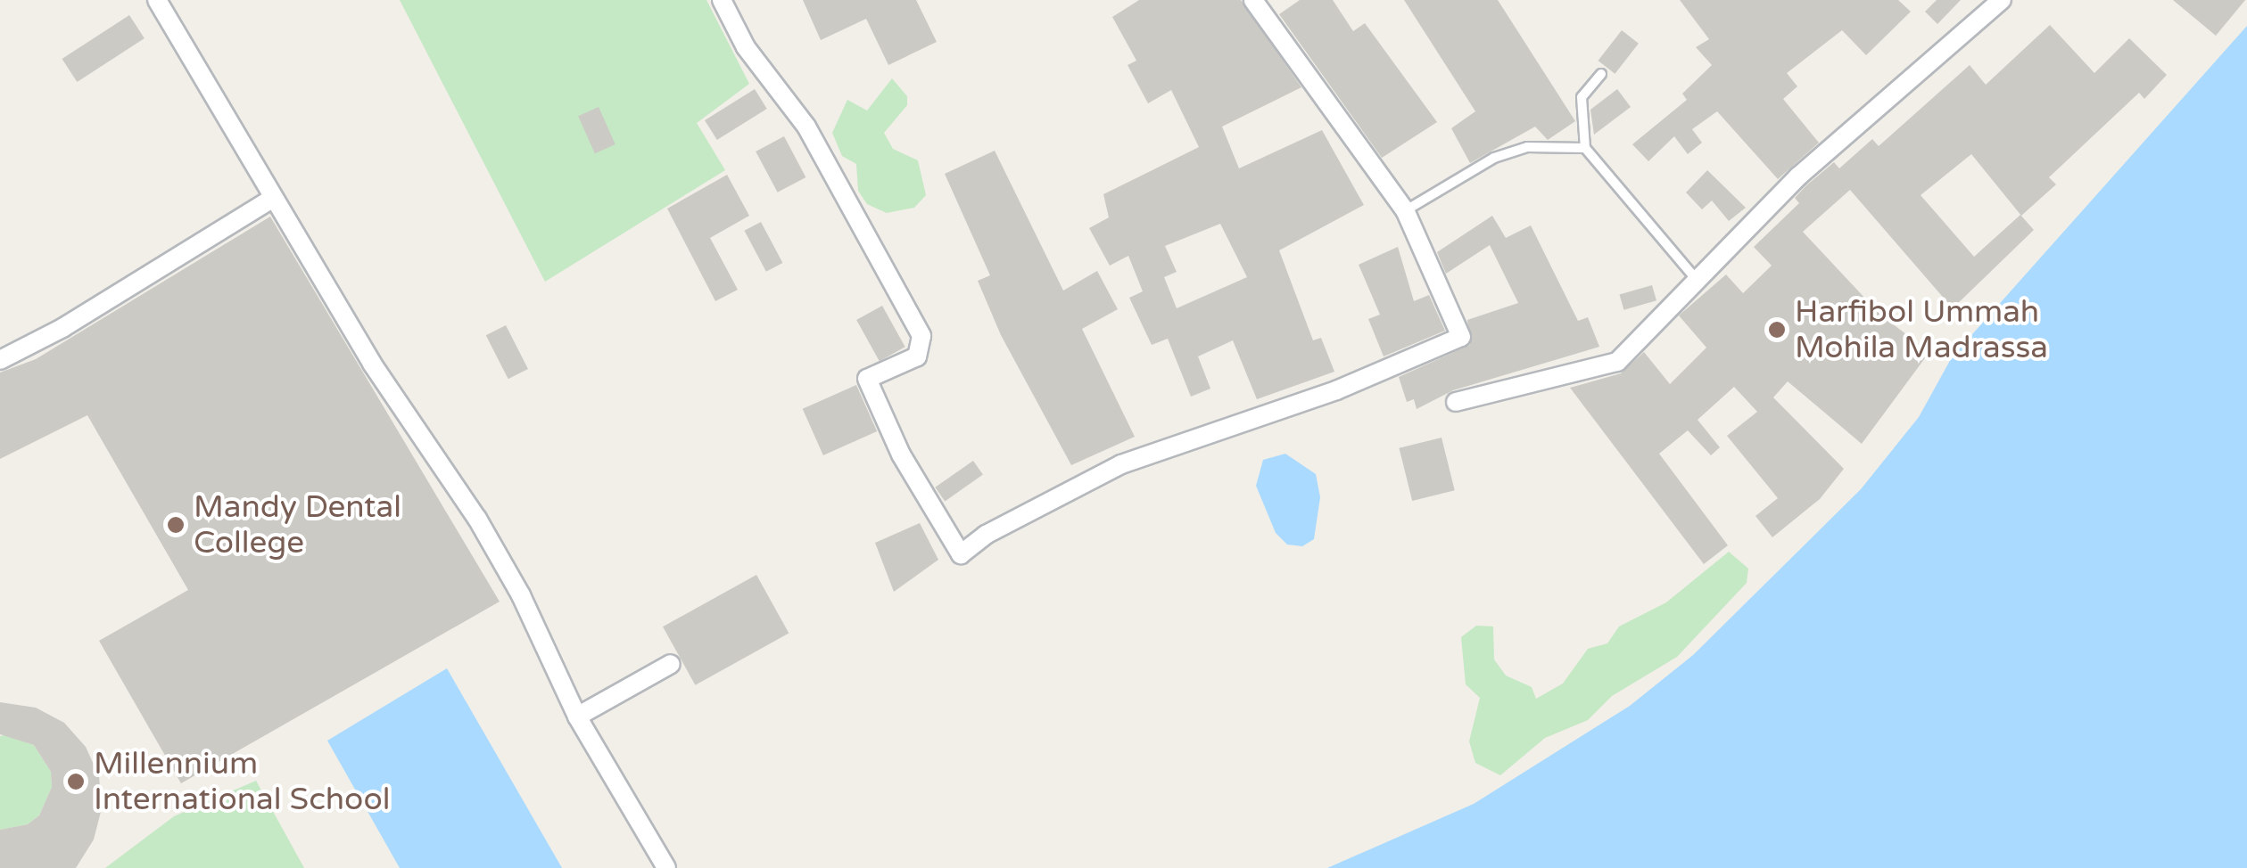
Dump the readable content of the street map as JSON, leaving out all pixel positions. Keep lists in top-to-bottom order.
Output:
{
  "places": ["Harfibol Ummah Mohila Madrassa", "Mandy Dental College", "Millennium International School"]
}
